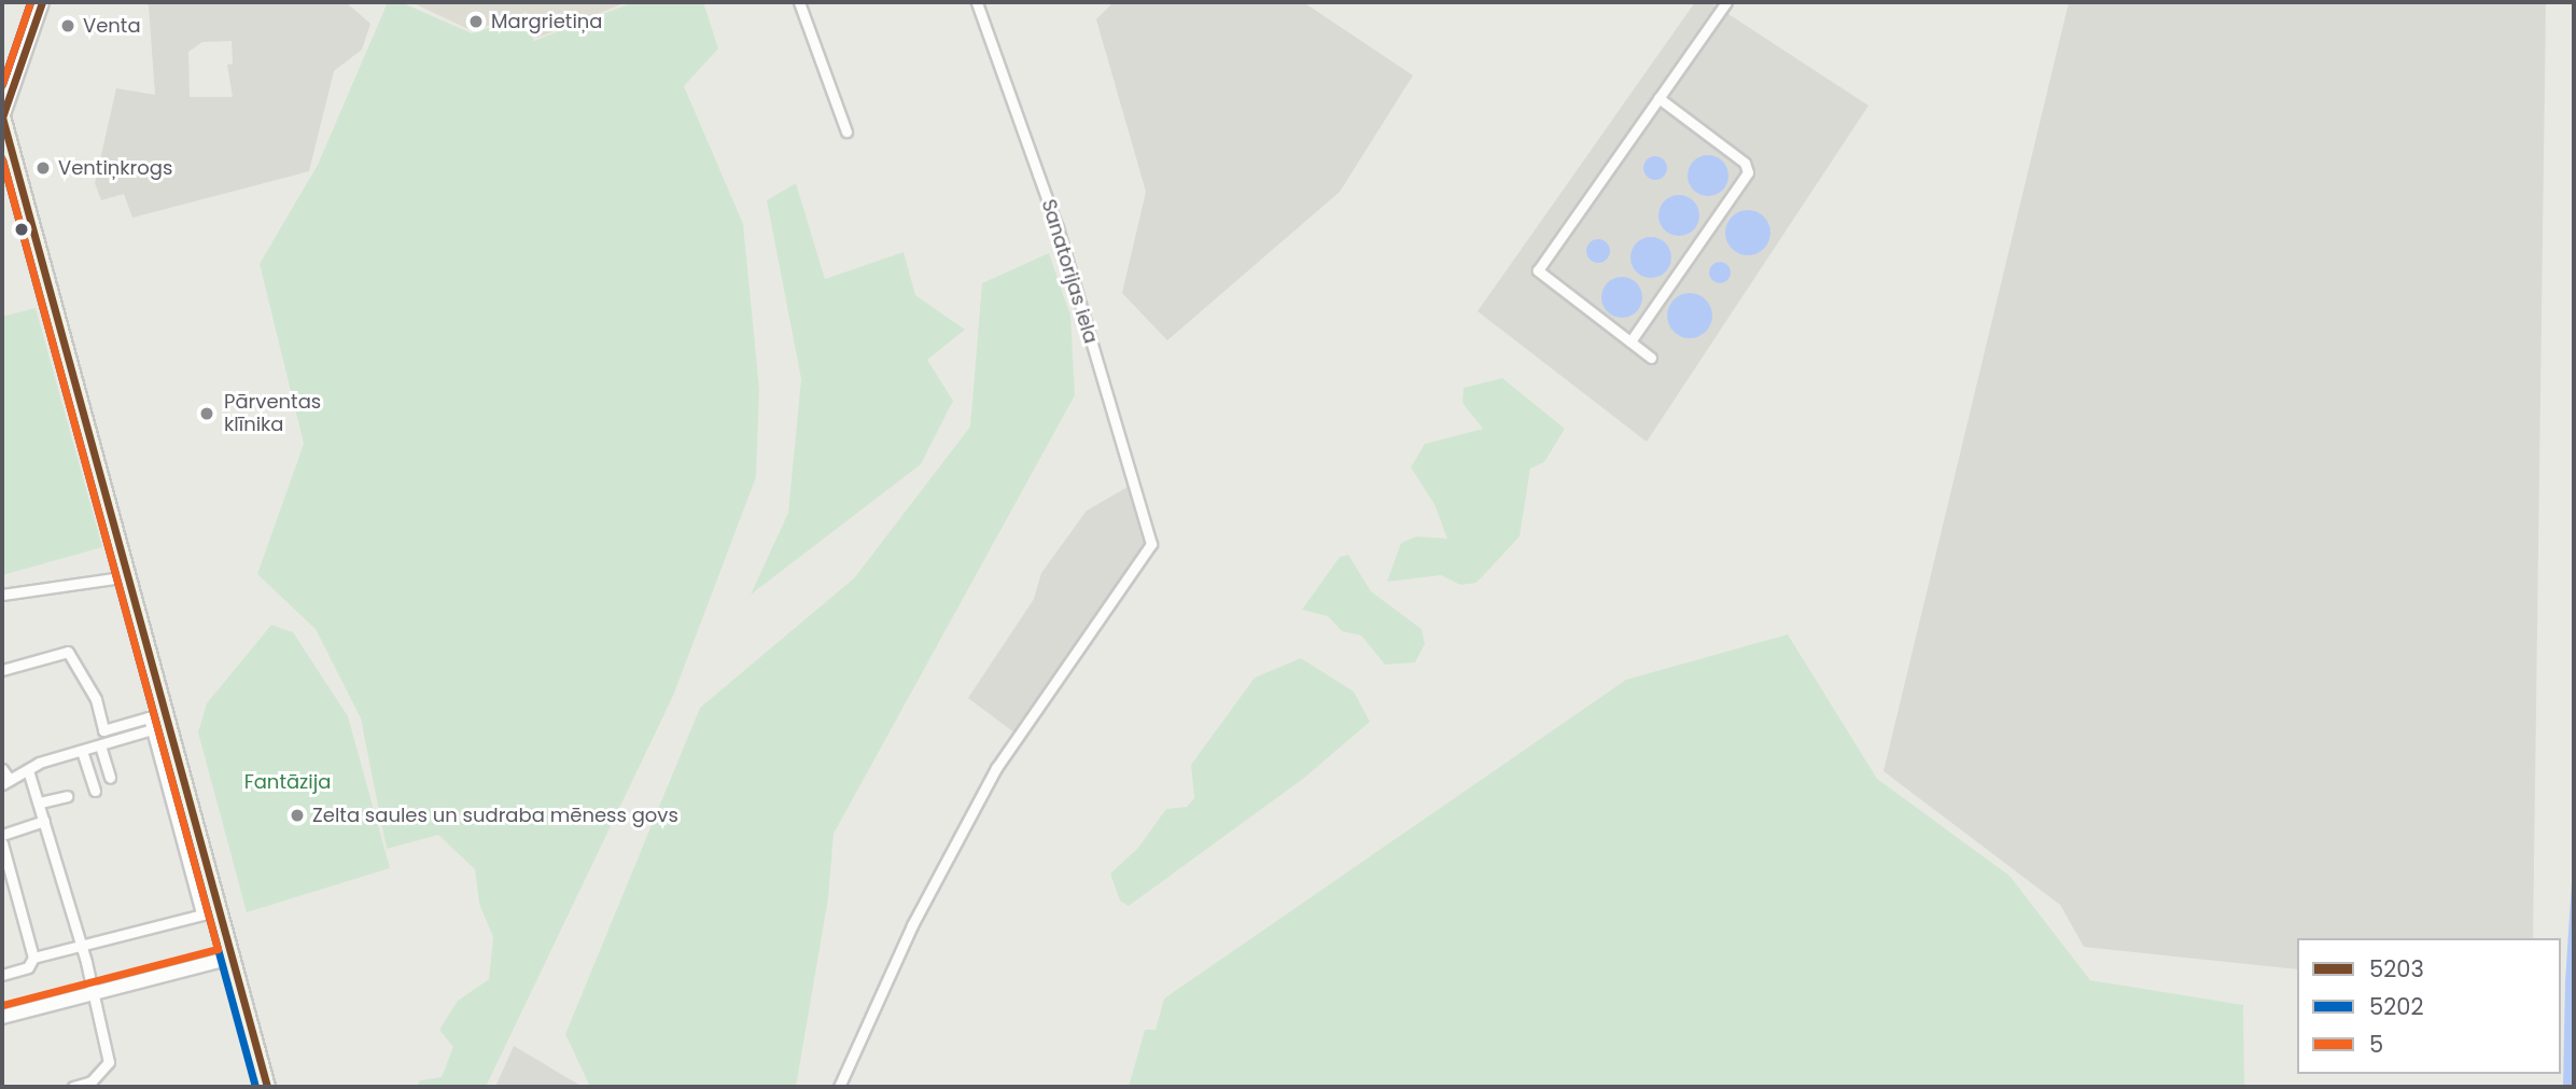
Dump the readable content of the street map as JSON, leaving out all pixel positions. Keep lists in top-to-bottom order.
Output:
{
  "streets": {
    "street": ["Sanatorijas iela"]
  },
  "parks": ["Fantāzija"],
  "places": [
    "Margrietiņa",
    "Venta",
    "Ventiņkrogs",
    "Pārventas klīnika",
    "Zelta saules un sudraba mēness govs"
  ],
  "lines": ["transit line 5203", "transit line 5202", "transit line 5"],
  "legend": ["5203", "5202", "5"]
}
